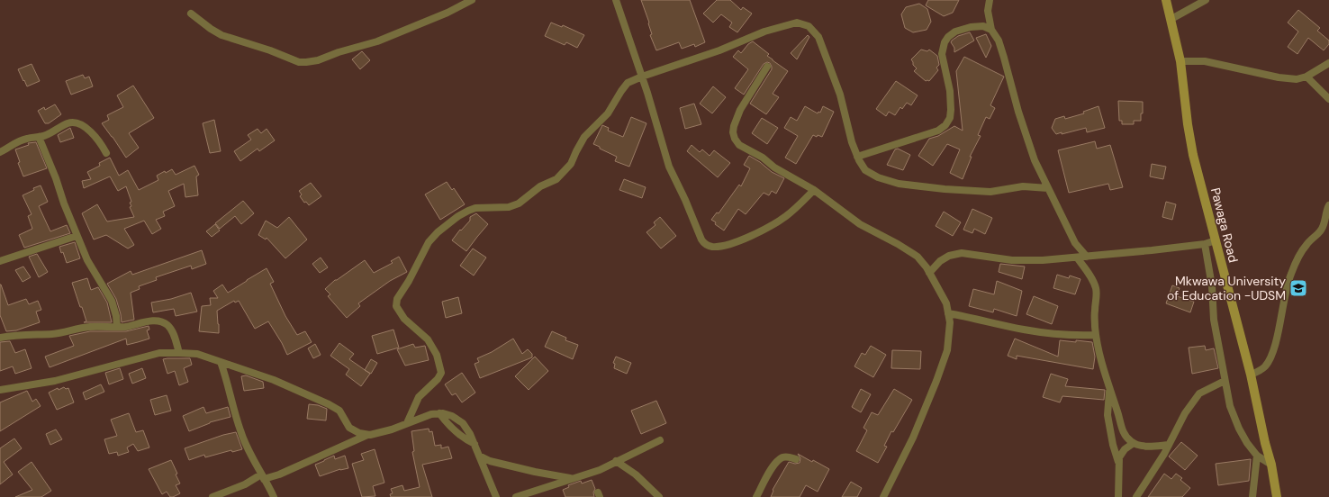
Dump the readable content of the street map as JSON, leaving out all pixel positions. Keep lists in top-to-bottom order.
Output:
{
  "streets": {
    "main road": ["Pawaga Road"]
  },
  "places": {
    "school or university": ["Mkwawa University of Education -UDSM"]
  }
}
